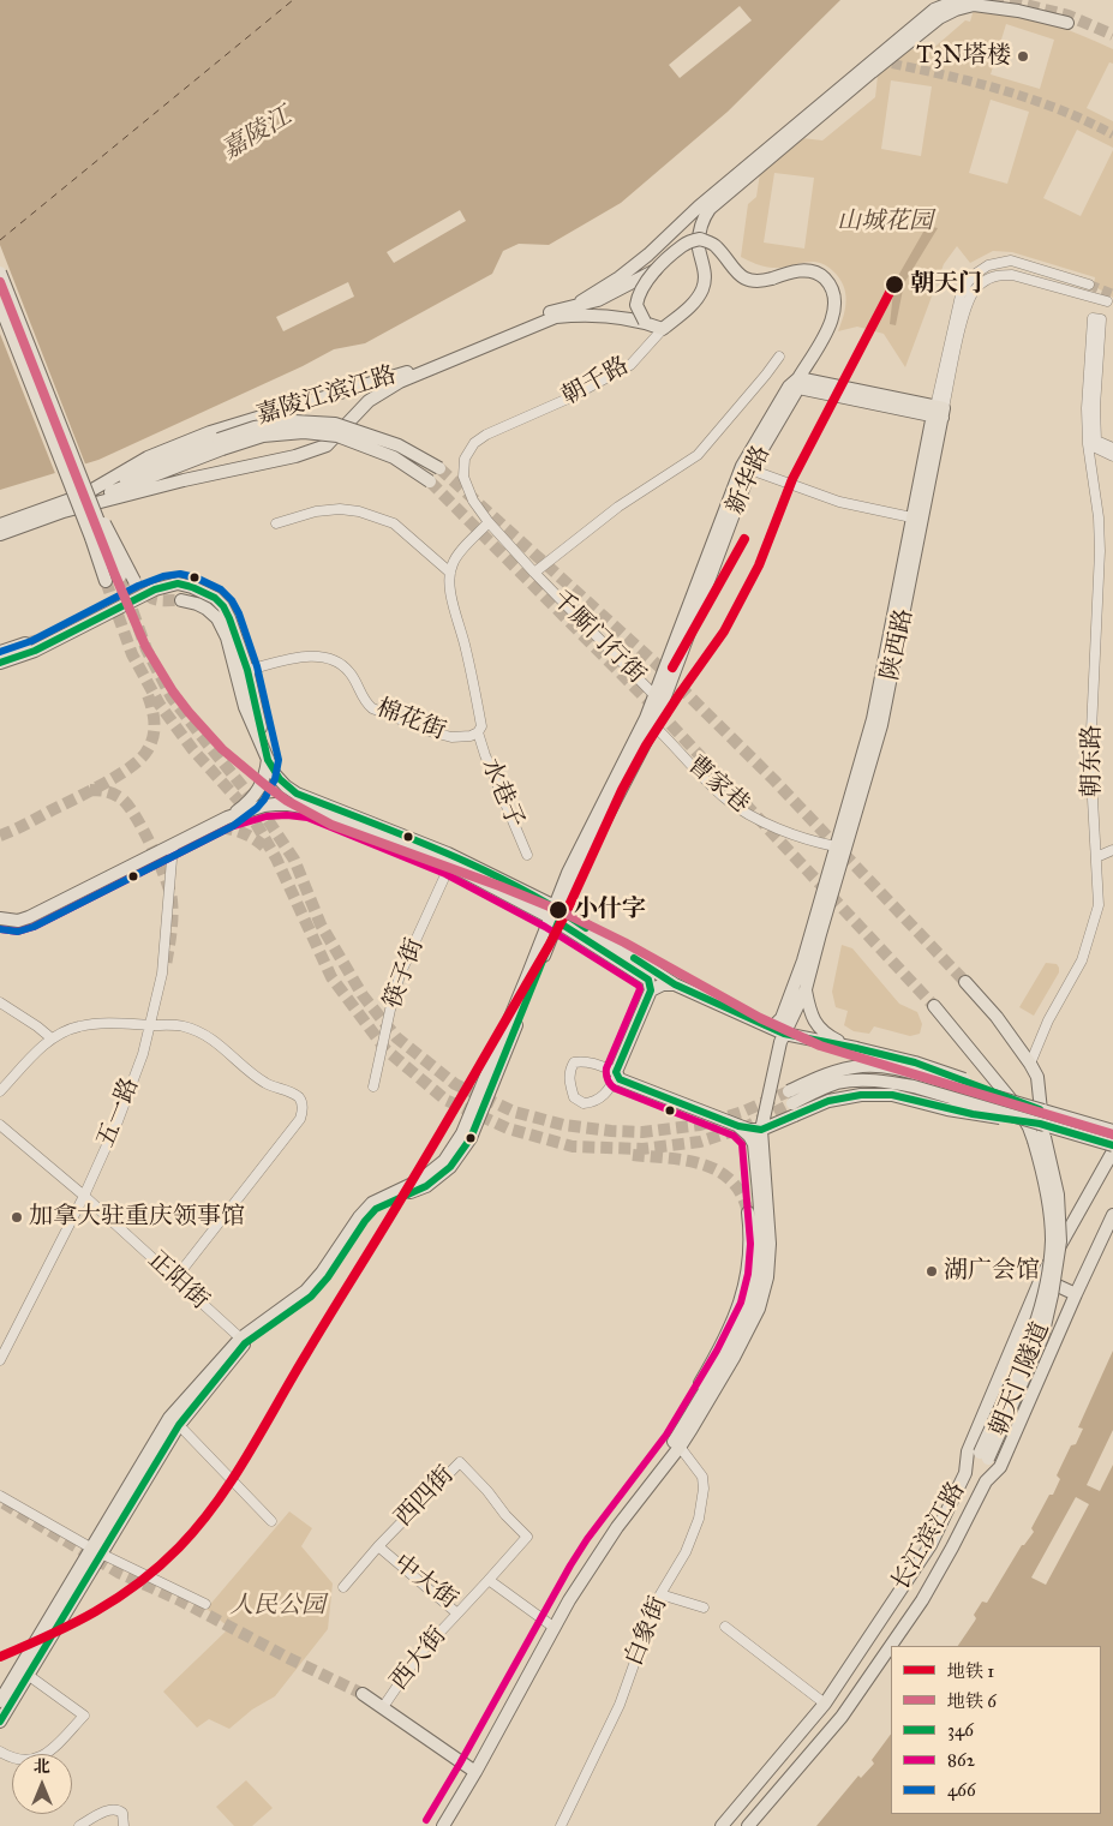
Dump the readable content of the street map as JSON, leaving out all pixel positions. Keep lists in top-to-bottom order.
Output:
{
  "streets": {
    "main road": [
      "朝千路",
      "嘉陵江滨江路",
      "新华路",
      "陕西路",
      "朝天门隧道",
      "长江滨江路"
    ],
    "street": [
      "千厮门行街",
      "棉花街",
      "朝东路",
      "曹家巷",
      "水巷子",
      "筷子街",
      "五一路",
      "正阳街",
      "西四街",
      "中大街",
      "白象街",
      "西大街"
    ]
  },
  "crossings": [
    ["朝千路", "嘉陵江滨江路"],
    ["朝千路", "千厮门行街"],
    ["新华路", "千厮门行街"],
    ["新华路", "曹家巷"],
    ["新华路", "正阳街"],
    ["陕西路", "曹家巷"],
    ["陕西路", "白象街"],
    ["棉花街", "水巷子"],
    ["朝东路", "朝天门隧道"],
    ["五一路", "正阳街"],
    ["朝天门隧道", "长江滨江路"],
    ["西四街", "中大街"],
    ["中大街", "西大街"]
  ],
  "water": ["嘉陵江"],
  "parks": ["山城花园", "人民公园"],
  "places": [
    "T3N塔楼",
    "朝天门",
    "小什字",
    "加拿大驻重庆领事馆",
    "湖广会馆"
  ],
  "lines": [
    "metro line 6",
    "metro line 1",
    "transit line 466",
    "transit line 346",
    "transit line 862"
  ],
  "legend": [
    "地铁 1",
    "地铁 6",
    "346",
    "862",
    "466"
  ],
  "north": "top"
}
